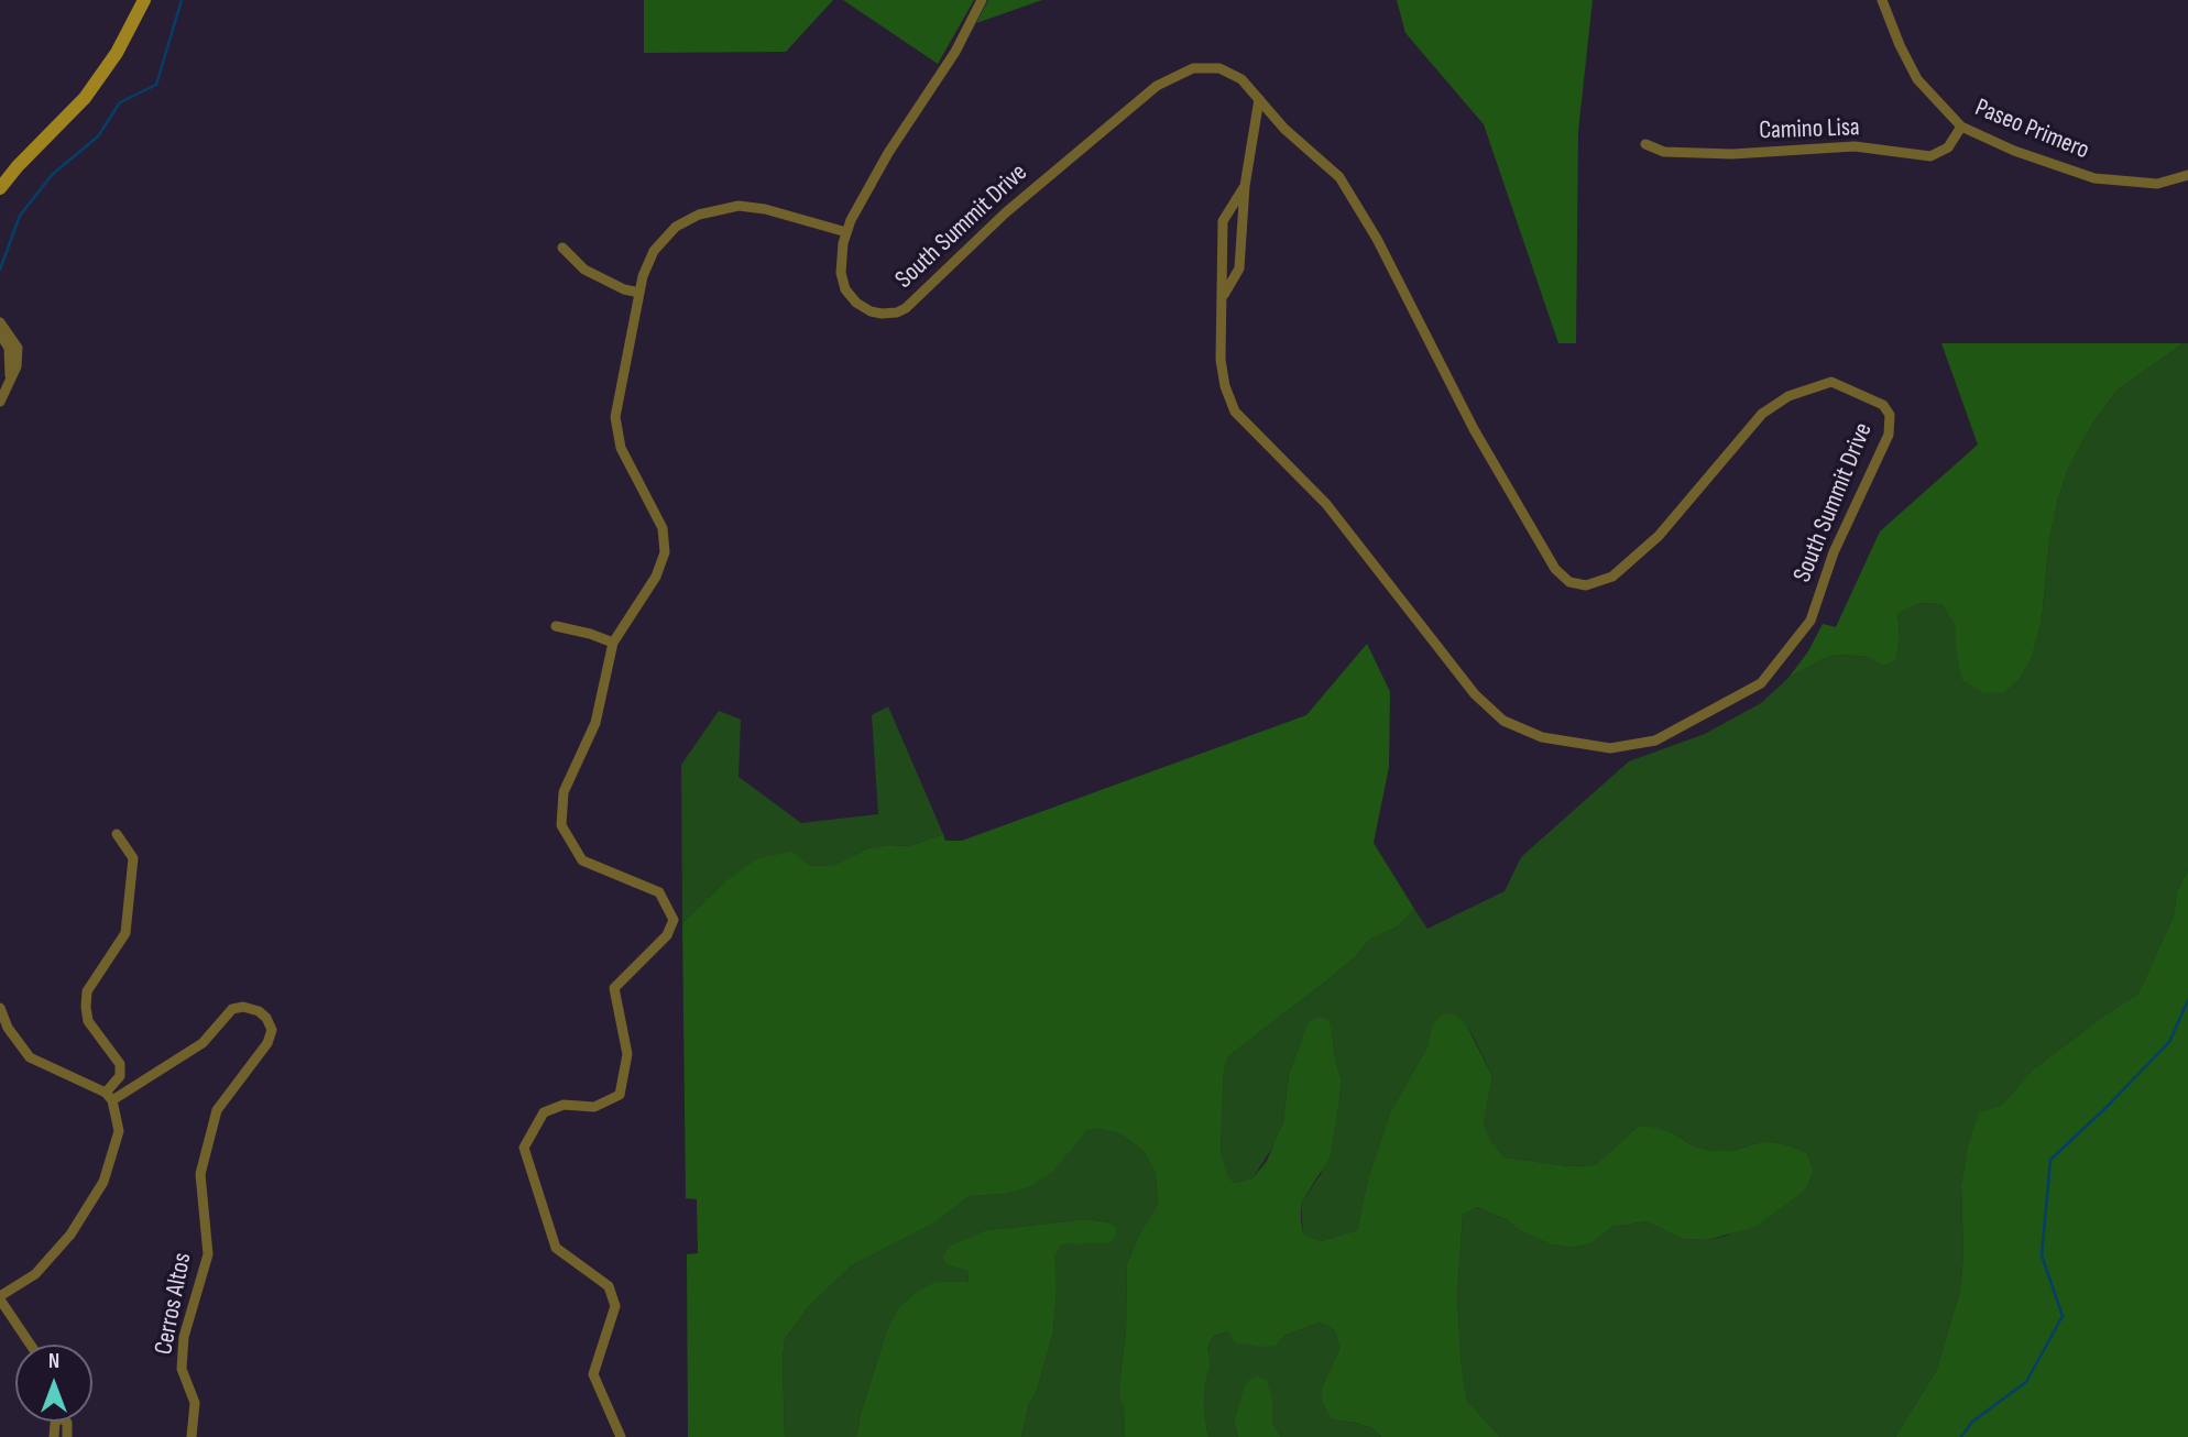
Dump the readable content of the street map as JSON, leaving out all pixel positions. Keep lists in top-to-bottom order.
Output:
{
  "streets": {
    "street": [
      "Camino Lisa",
      "Paseo Primero",
      "South Summit Drive",
      "Cerros Altos"
    ]
  },
  "crossings": [
    ["Camino Lisa", "Paseo Primero"]
  ],
  "north": "top"
}
